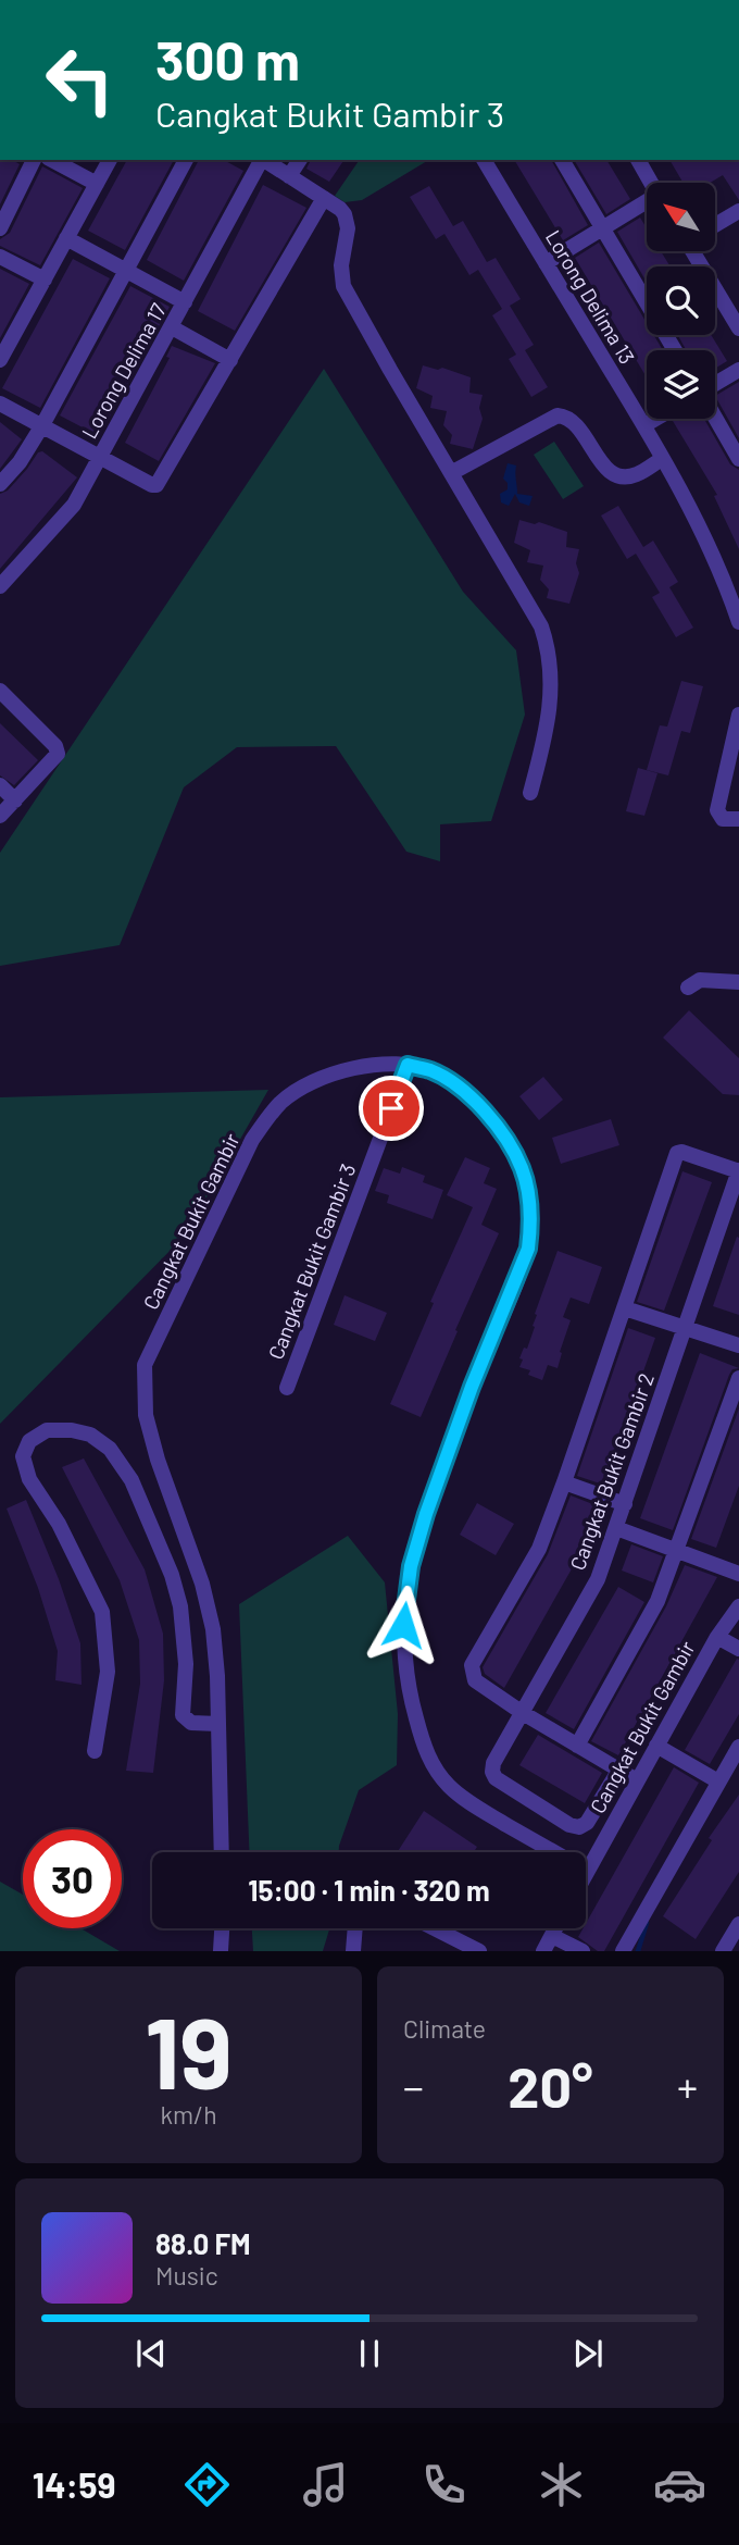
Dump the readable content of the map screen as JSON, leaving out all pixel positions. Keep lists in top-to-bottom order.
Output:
{
  "streets": {
    "street": [
      "Lorong Delima 13",
      "Lorong Delima 17",
      "Cangkat Bukit Gambir",
      "Cangkat Bukit Gambir 3",
      "Cangkat Bukit Gambir 2"
    ]
  },
  "crossings": [
    ["Cangkat Bukit Gambir", "Cangkat Bukit Gambir 3"]
  ],
  "north": "top left",
  "page": {
    "turn": ["300 m", "Cangkat Bukit Gambir 3"],
    "limit": "30",
    "trip": "15:00 · 1 min · 320 m",
    "tile": [
      ["19", "km/h"],
      "Climate"
    ],
    "heat": ["−", "20°", "+"],
    "song": ["88.0 FM", "Music"],
    "tabs": "14:59"
  }
}
